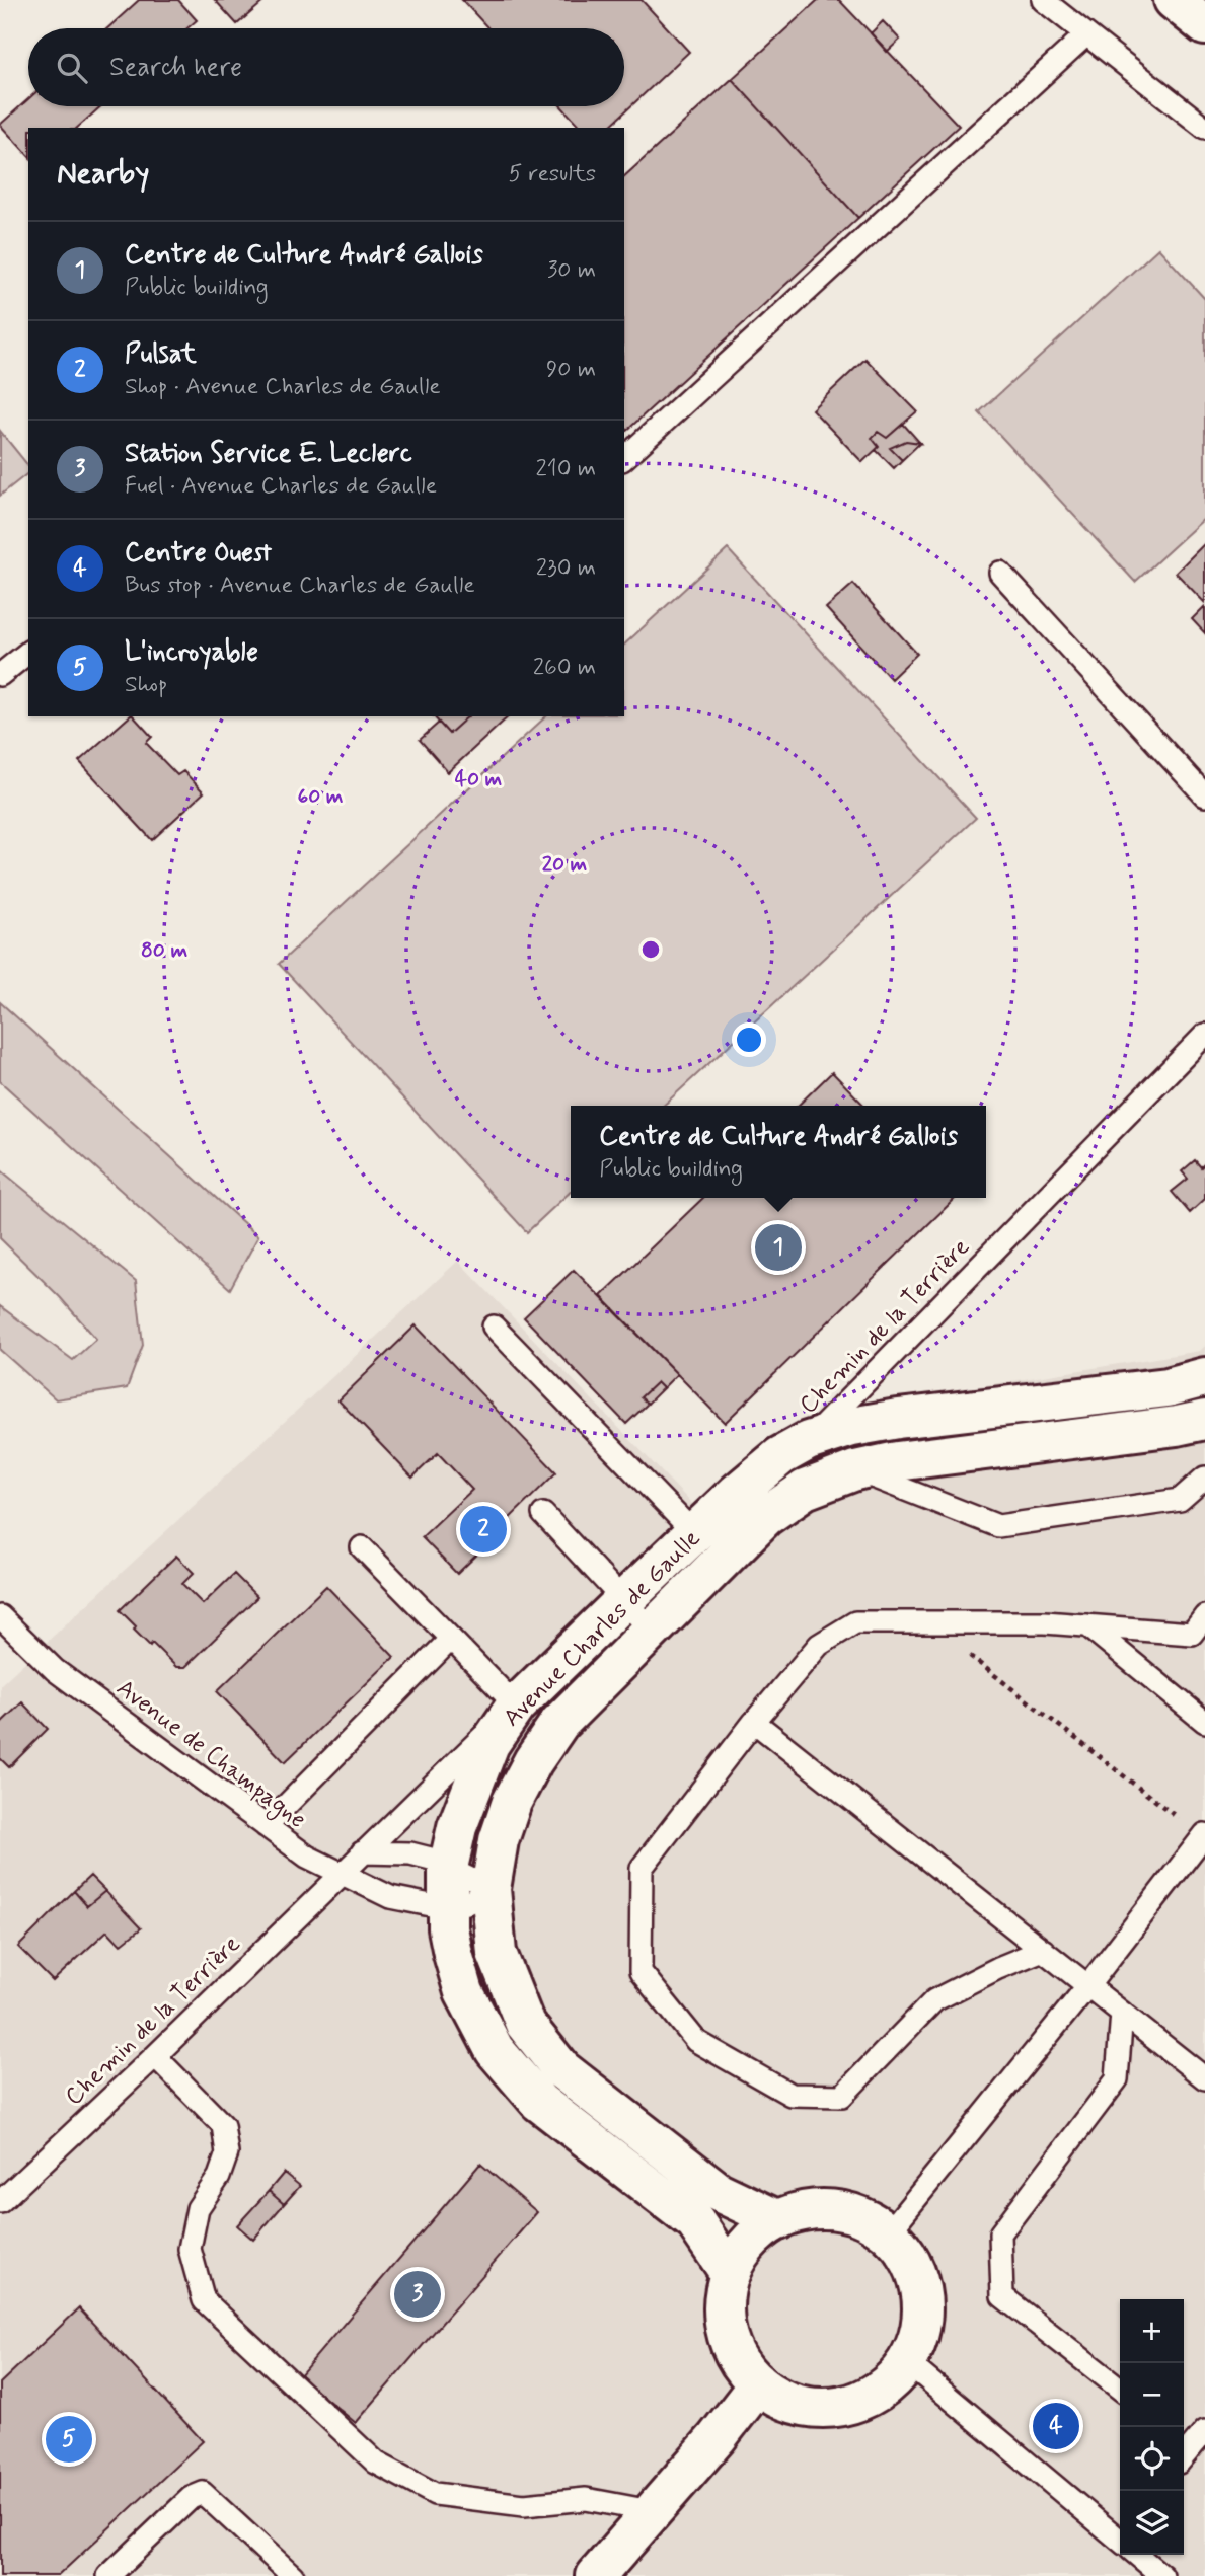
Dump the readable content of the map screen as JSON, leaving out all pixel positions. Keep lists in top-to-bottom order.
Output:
{
  "streets": {
    "street": ["Avenue Charles de Gaulle"],
    "lane": ["Chemin de la Terrière", "Avenue de Champagne"]
  },
  "crossings": [
    ["Chemin de la Terrière", "Avenue Charles de Gaulle"],
    ["Chemin de la Terrière", "Avenue de Champagne"],
    ["Avenue Charles de Gaulle", "Avenue de Champagne"]
  ],
  "page": {
    "search": "Search here",
    "heading": ["Nearby", "5 results"],
    "list": [
      {
        "mark": "1",
        "name": "Centre de Culture André Gallois",
        "note": "Public building",
        "value": "30 m"
      },
      {
        "mark": "2",
        "name": "Pulsat",
        "note": "Shop · Avenue Charles de Gaulle",
        "value": "90 m"
      },
      {
        "mark": "3",
        "name": "Station Service E. Leclerc",
        "note": "Fuel · Avenue Charles de Gaulle",
        "value": "210 m"
      },
      {
        "mark": "4",
        "name": "Centre Ouest",
        "note": "Bus stop · Avenue Charles de Gaulle",
        "value": "230 m"
      },
      {
        "mark": "5",
        "name": "L'incroyable",
        "note": "Shop",
        "value": "260 m"
      }
    ],
    "popup": ["Centre de Culture André Gallois", "Public building"],
    "pins": [
      "1",
      "2",
      "3",
      "4",
      "5"
    ],
    "map_buttons": ["+", "−"]
  },
  "rings": [
    "40 m",
    "60 m",
    "20 m",
    "80 m"
  ]
}
